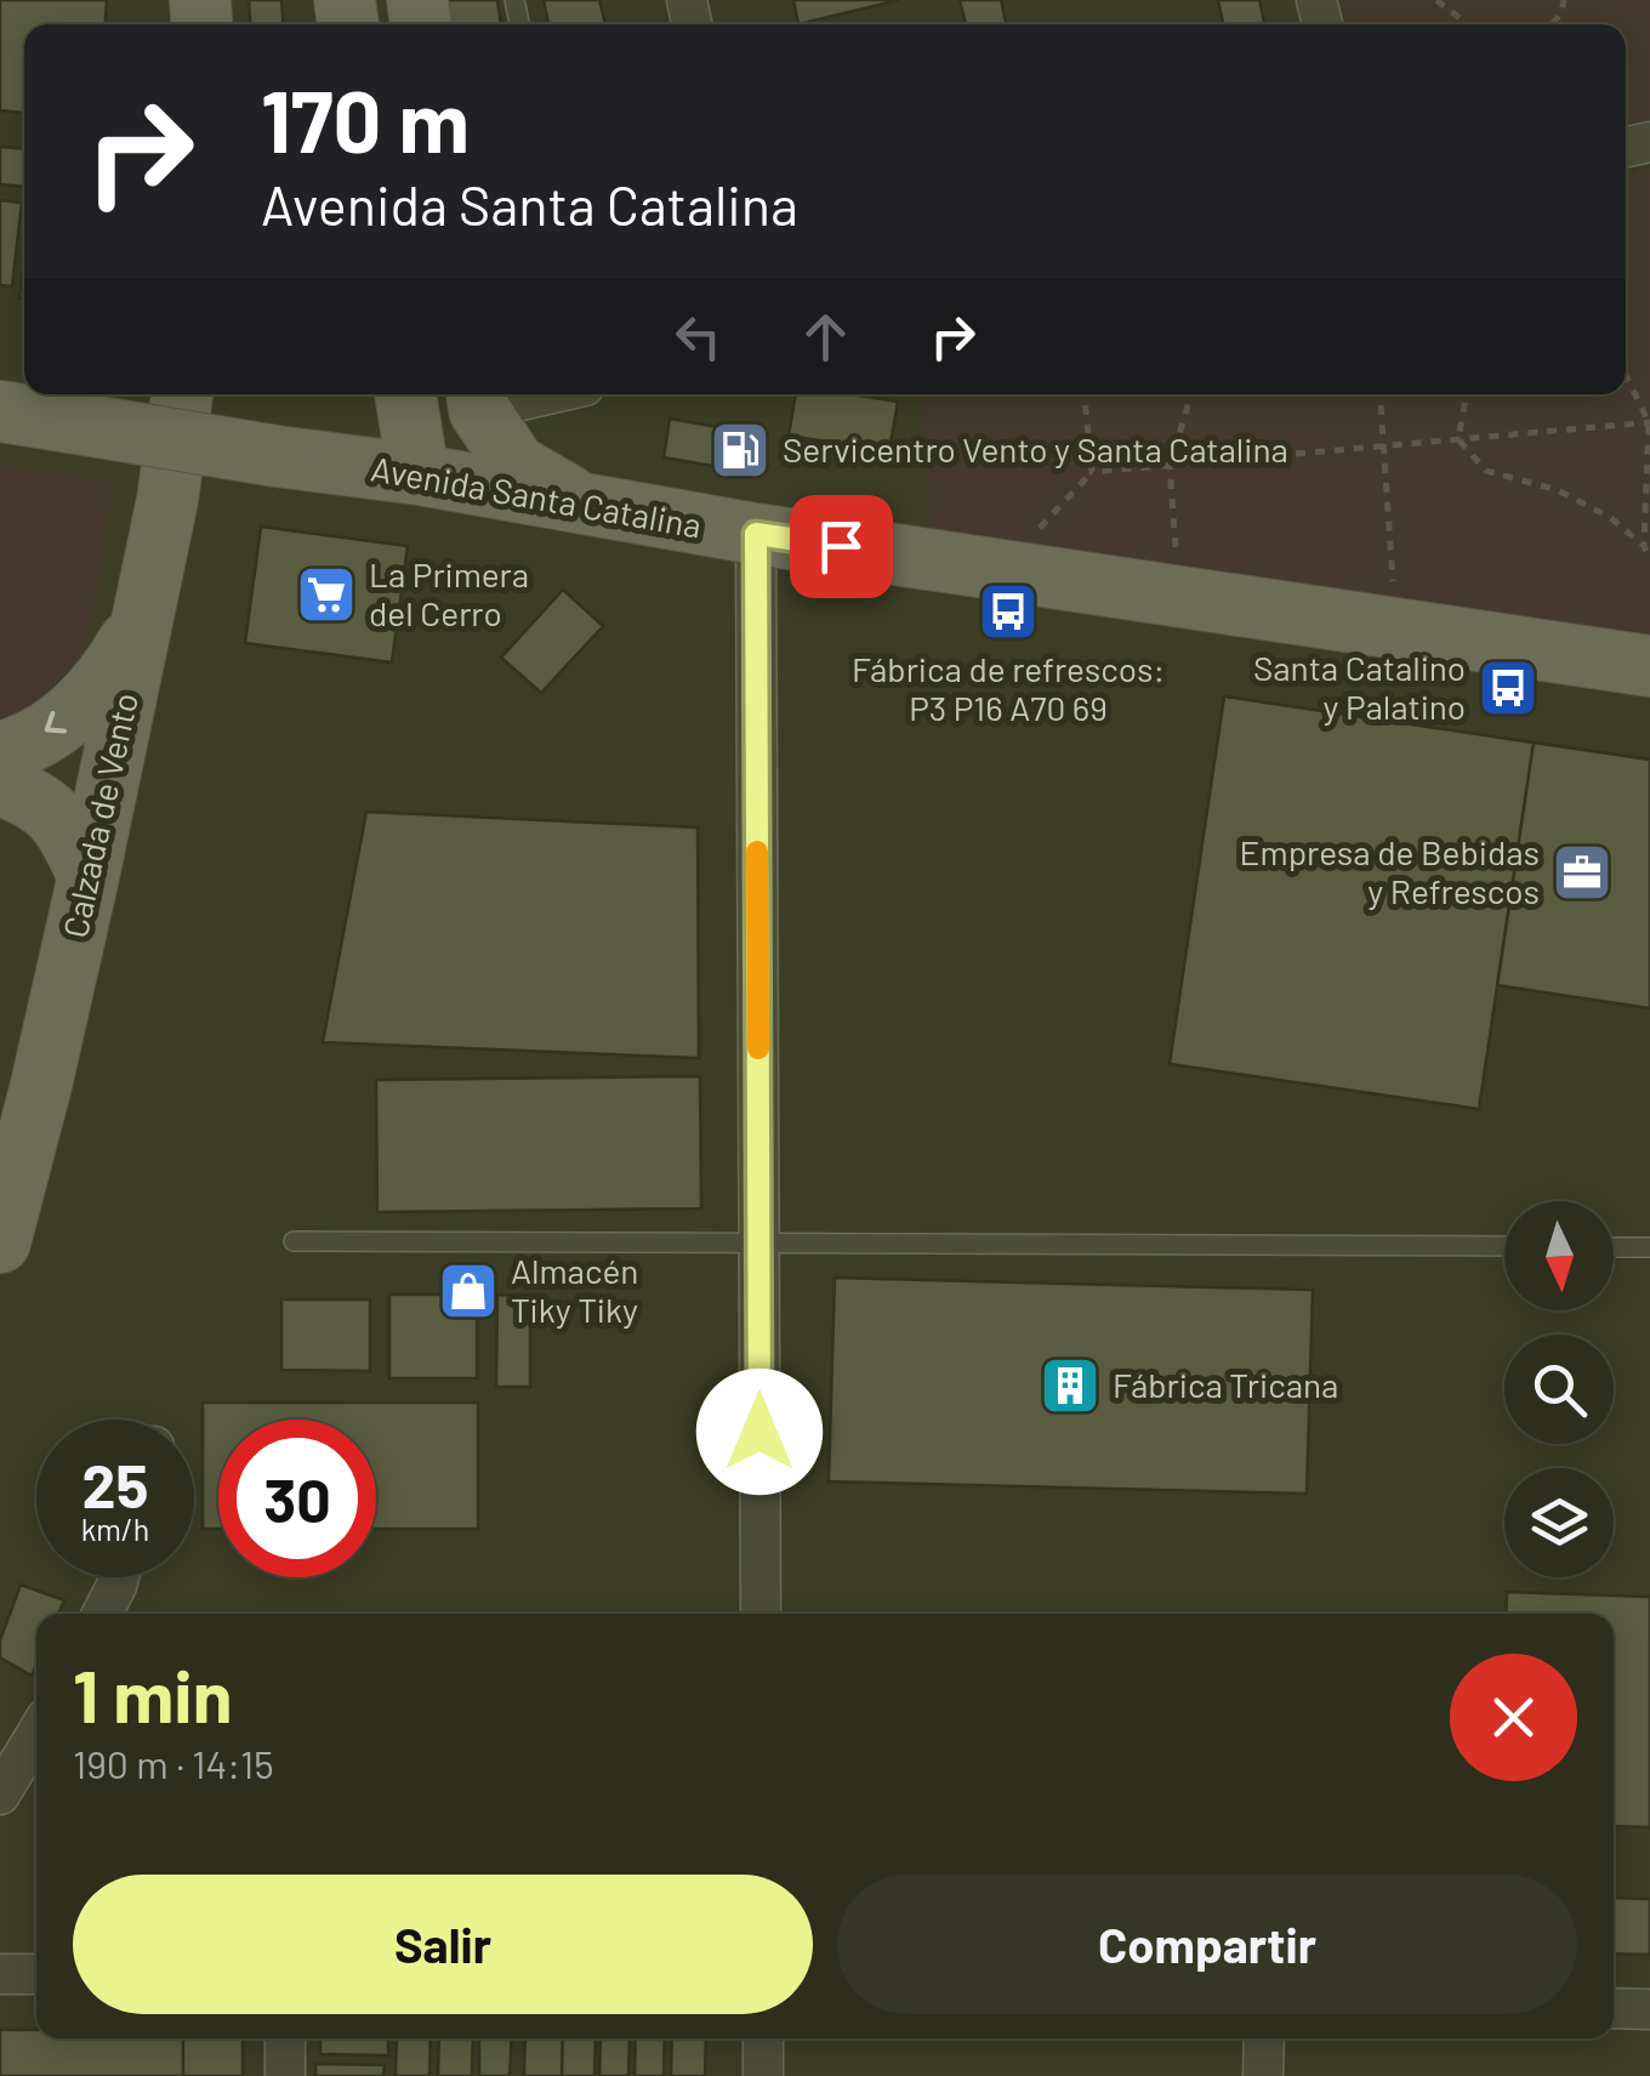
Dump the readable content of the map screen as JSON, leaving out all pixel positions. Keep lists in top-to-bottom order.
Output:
{
  "streets": {
    "main road": ["Avenida Santa Catalina", "Calzada de Vento"]
  },
  "places": {
    "fuel station": ["Servicentro Vento y Santa Catalina"],
    "supermarket": ["La Primera del Cerro"],
    "bus stop": ["Fábrica de refrescos: P3 P16 A70 69", "Santa Catalino y Palatino"],
    "office": ["Empresa de Bebidas y Refrescos"],
    "shop": ["Almacén Tiky Tiky"],
    "building": ["Fábrica Tricana"]
  },
  "north": "bottom",
  "page": {
    "turn": ["170 m", "Avenida Santa Catalina"],
    "speed": "25 km/h",
    "limit": "30",
    "heading": ["1 min", "190 m · 14:15"],
    "buttons": ["Salir", "Compartir"]
  }
}
